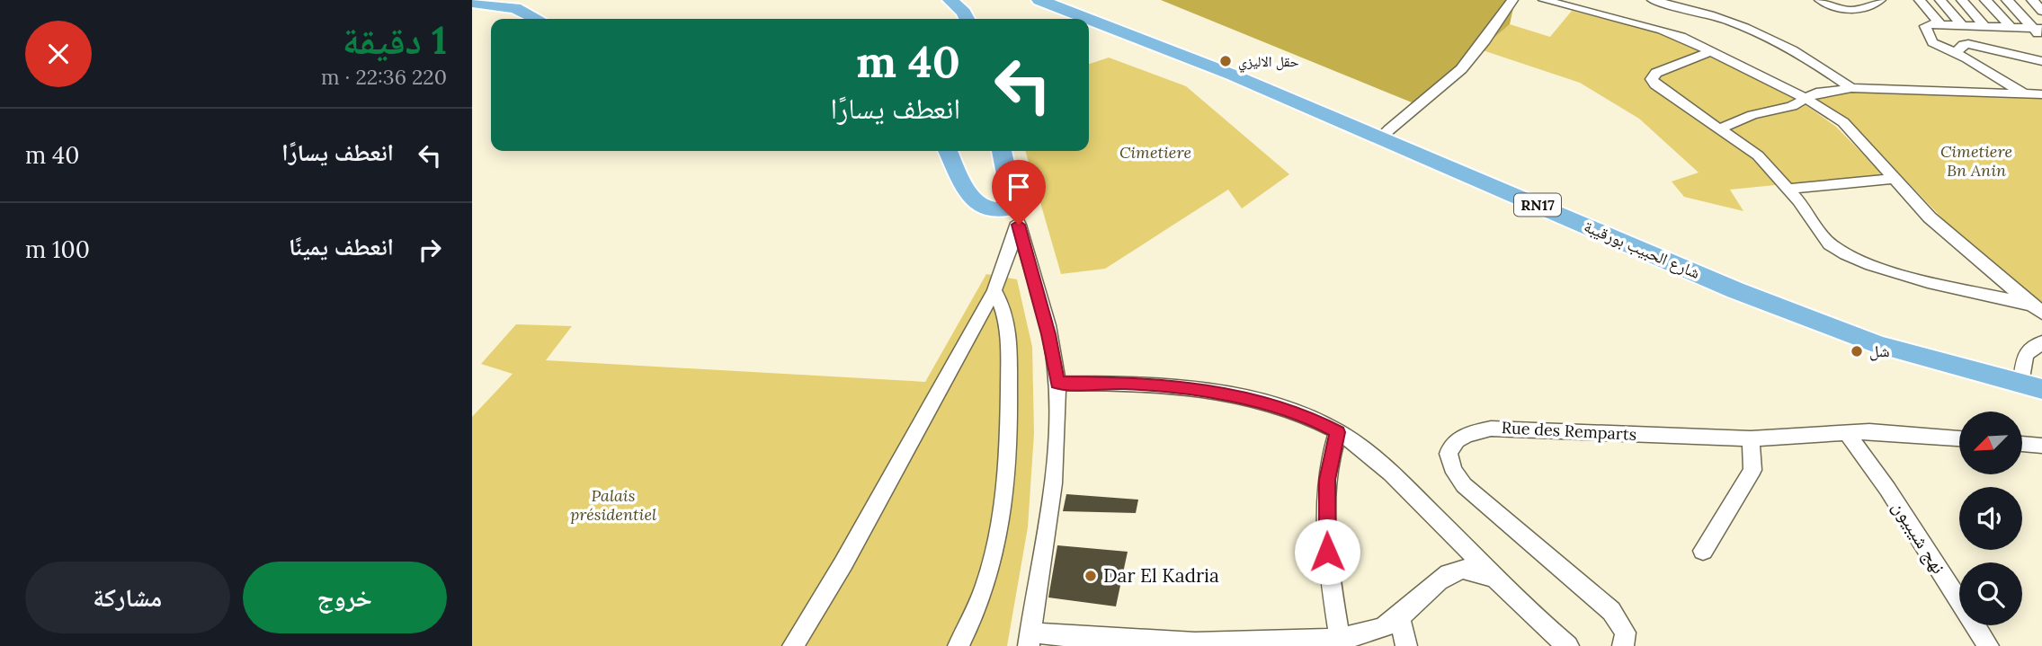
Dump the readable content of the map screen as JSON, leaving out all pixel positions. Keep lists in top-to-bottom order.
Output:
{
  "streets": {
    "main road": ["RN17", "شارع الحبيب بورقيبة"],
    "street": ["Rue des Remparts", "نهج شيبيون"]
  },
  "crossings": [
    ["Rue des Remparts", "نهج شيبيون"]
  ],
  "parks": ["Cimetiere Bn Anin", "Cimetiere", "Palais présidentiel"],
  "places": ["حقل الاليزي", "شل", "Dar El Kadria"],
  "north": "bottom left",
  "page": {
    "heading": ["1 دقيقة", "220 m · 22:36"],
    "turn": ["40 m", "انعطف يسارًا"],
    "list": [
      {
        "name": "انعطف يسارًا",
        "value": "40 m"
      },
      {
        "name": "انعطف يمينًا",
        "value": "100 m"
      }
    ],
    "buttons": ["خروج", "مشاركة"]
  }
}
